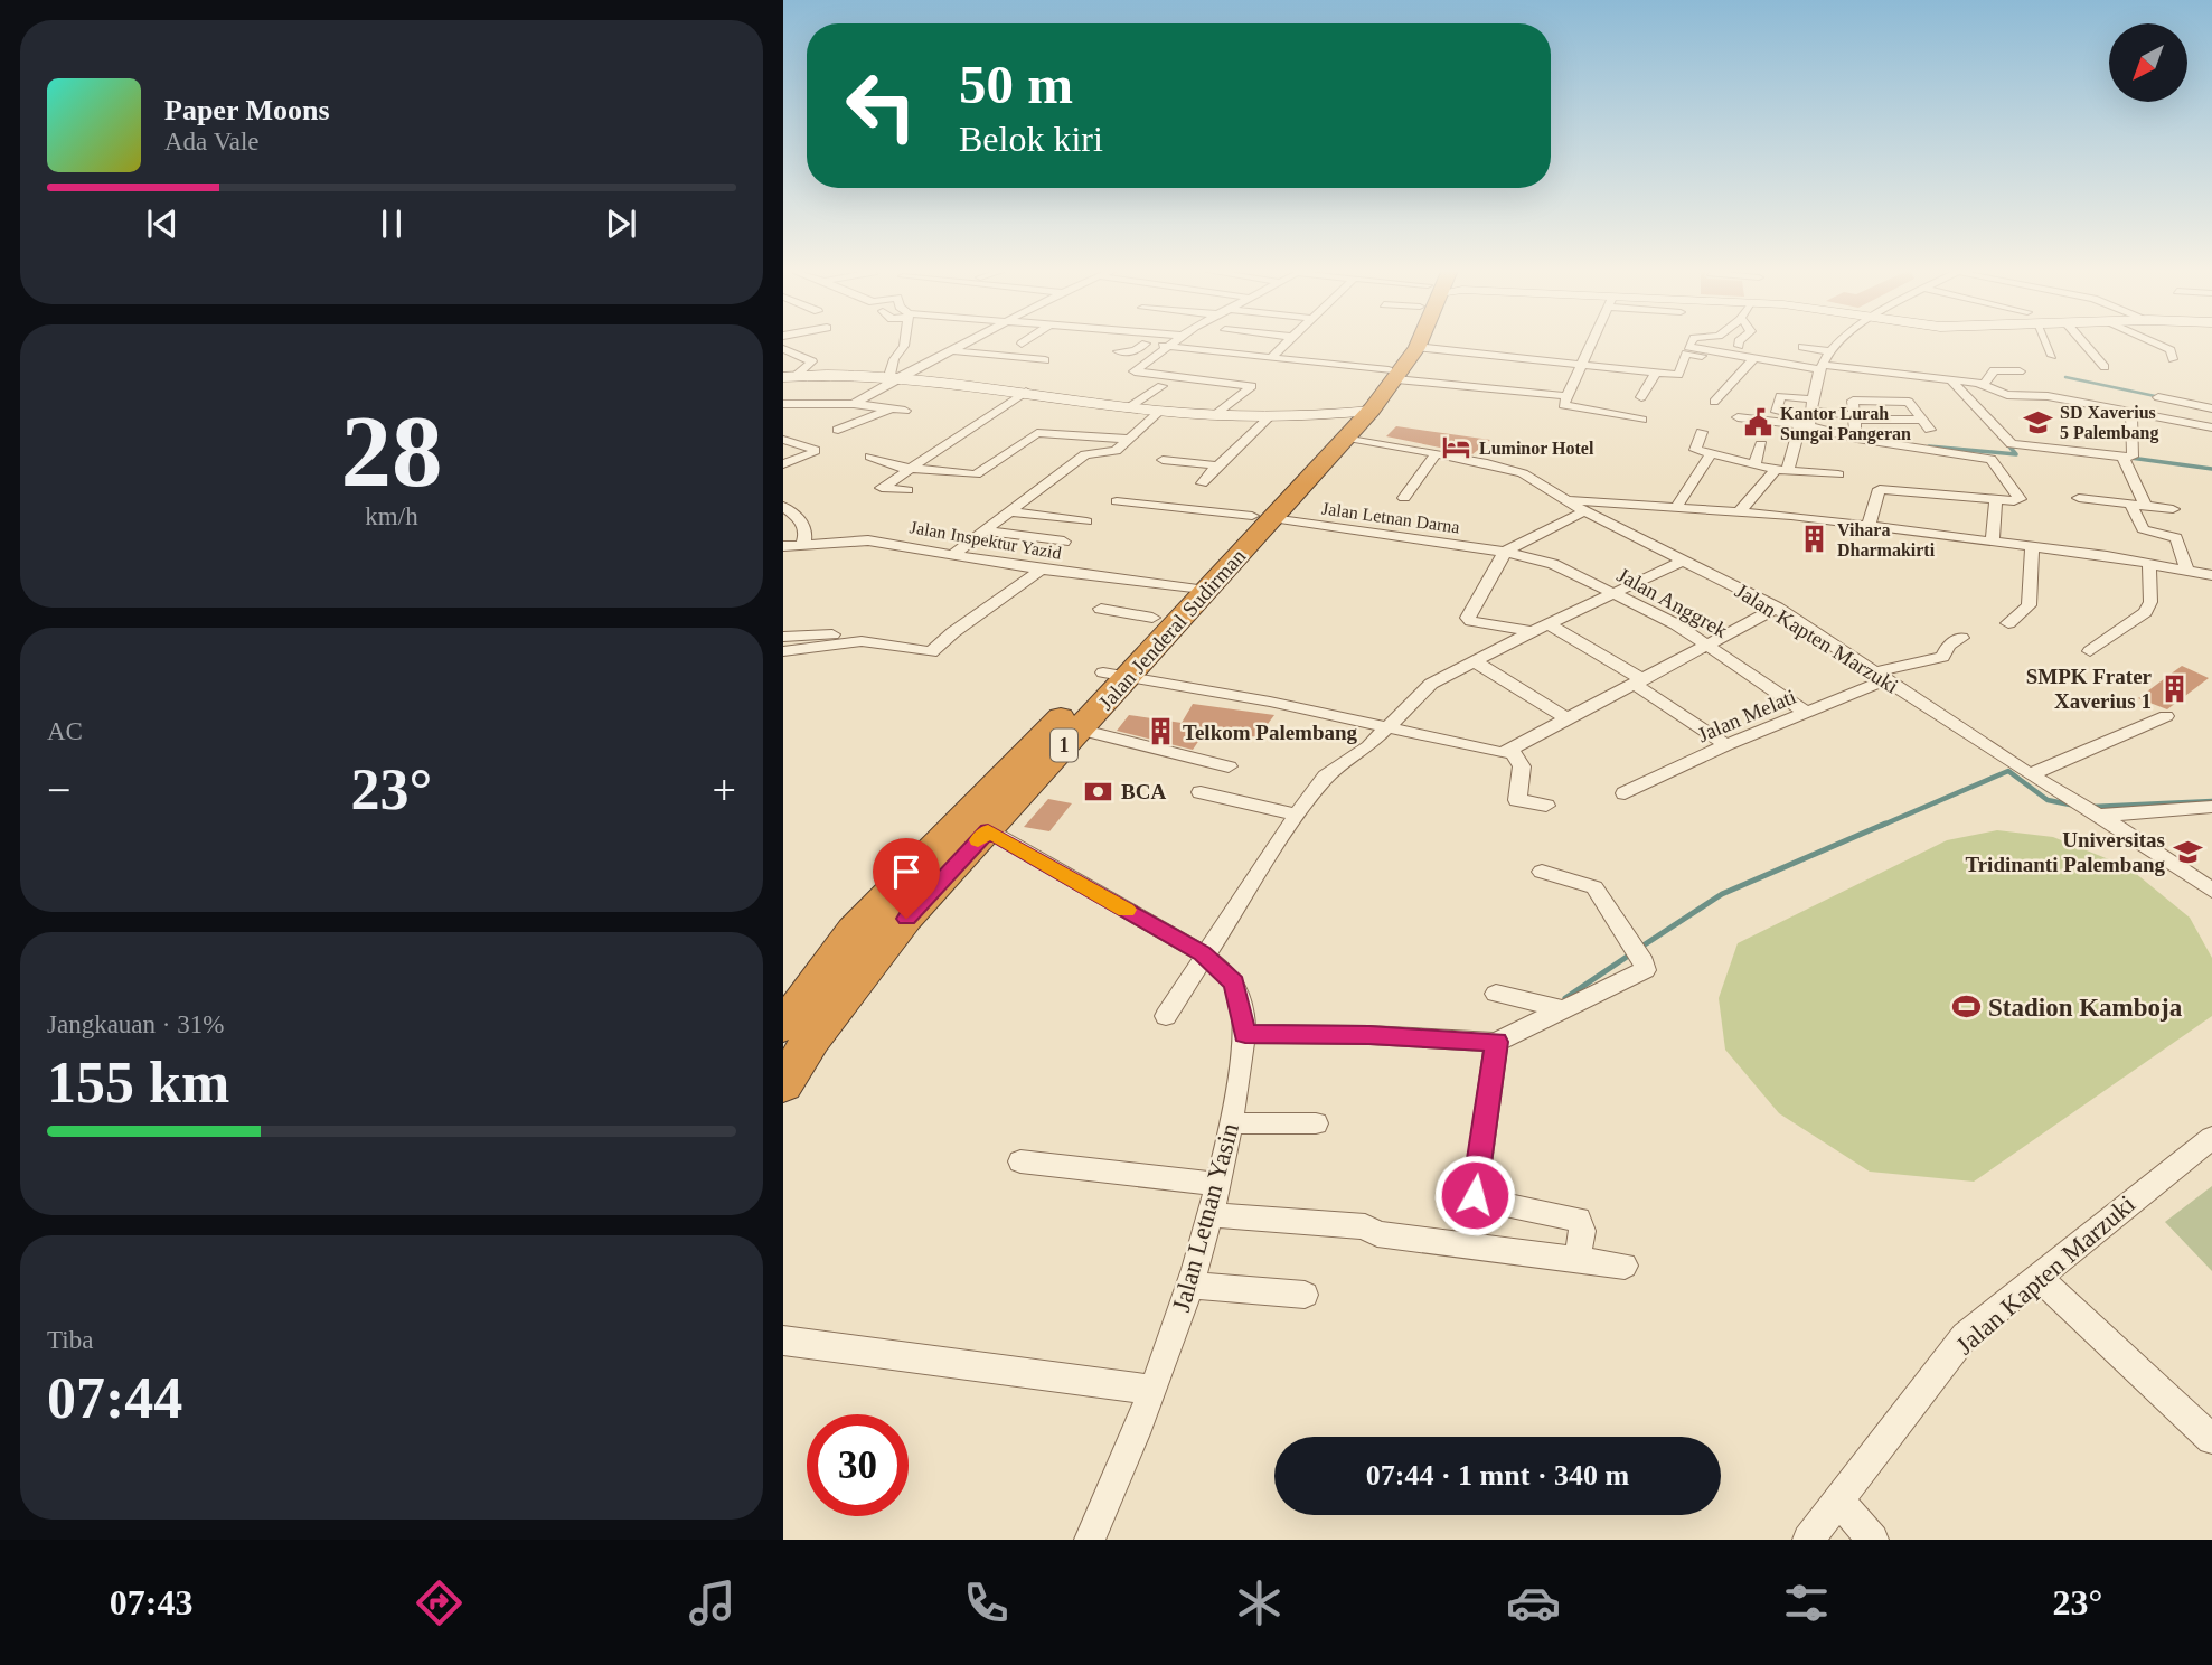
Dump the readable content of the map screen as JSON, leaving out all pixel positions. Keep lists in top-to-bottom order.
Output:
{
  "streets": {
    "highway": ["Jalan Jenderal Sudirman", "1"],
    "street": [
      "Jalan Letnan Darna",
      "Jalan Inspektur Yazid",
      "Jalan Anggrek",
      "Jalan Kapten Marzuki",
      "Jalan Melati",
      "Jalan Letnan Yasin"
    ]
  },
  "crossings": [
    ["Jalan Letnan Darna", "Jalan Anggrek"],
    ["Jalan Letnan Darna", "Jalan Jenderal Sudirman"],
    ["Jalan Inspektur Yazid", "Jalan Jenderal Sudirman"],
    ["Jalan Anggrek", "Jalan Melati"],
    ["Jalan Jenderal Sudirman", "Jalan Kapten Marzuki"],
    ["Jalan Jenderal Sudirman", "Jalan Letnan Yasin"],
    ["Jalan Kapten Marzuki", "Jalan Melati"]
  ],
  "places": {
    "school or university": ["SD Xaverius 5 Palembang", "Universitas Tridinanti Palembang"],
    "public building": ["Kantor Lurah Sungai Pangeran"],
    "hotel": ["Luminor Hotel"],
    "building": ["Vihara Dharmakirti", "SMPK Frater Xaverius 1", "Telkom Palembang"],
    "bank": ["BCA"],
    "sports": ["Stadion Kamboja"]
  },
  "north": "bottom left",
  "page": {
    "turn": ["50 m", "Belok kiri"],
    "song": ["Paper Moons", "Ada Vale"],
    "tile": [
      ["28", "km/h"],
      "AC",
      ["Jangkauan · 31%", "155 km"],
      ["Tiba", "07:44"]
    ],
    "heat": ["−", "23°", "+"],
    "limit": "30",
    "trip": "07:44 · 1 mnt · 340 m",
    "tabs": ["07:43", "23°"]
  }
}
